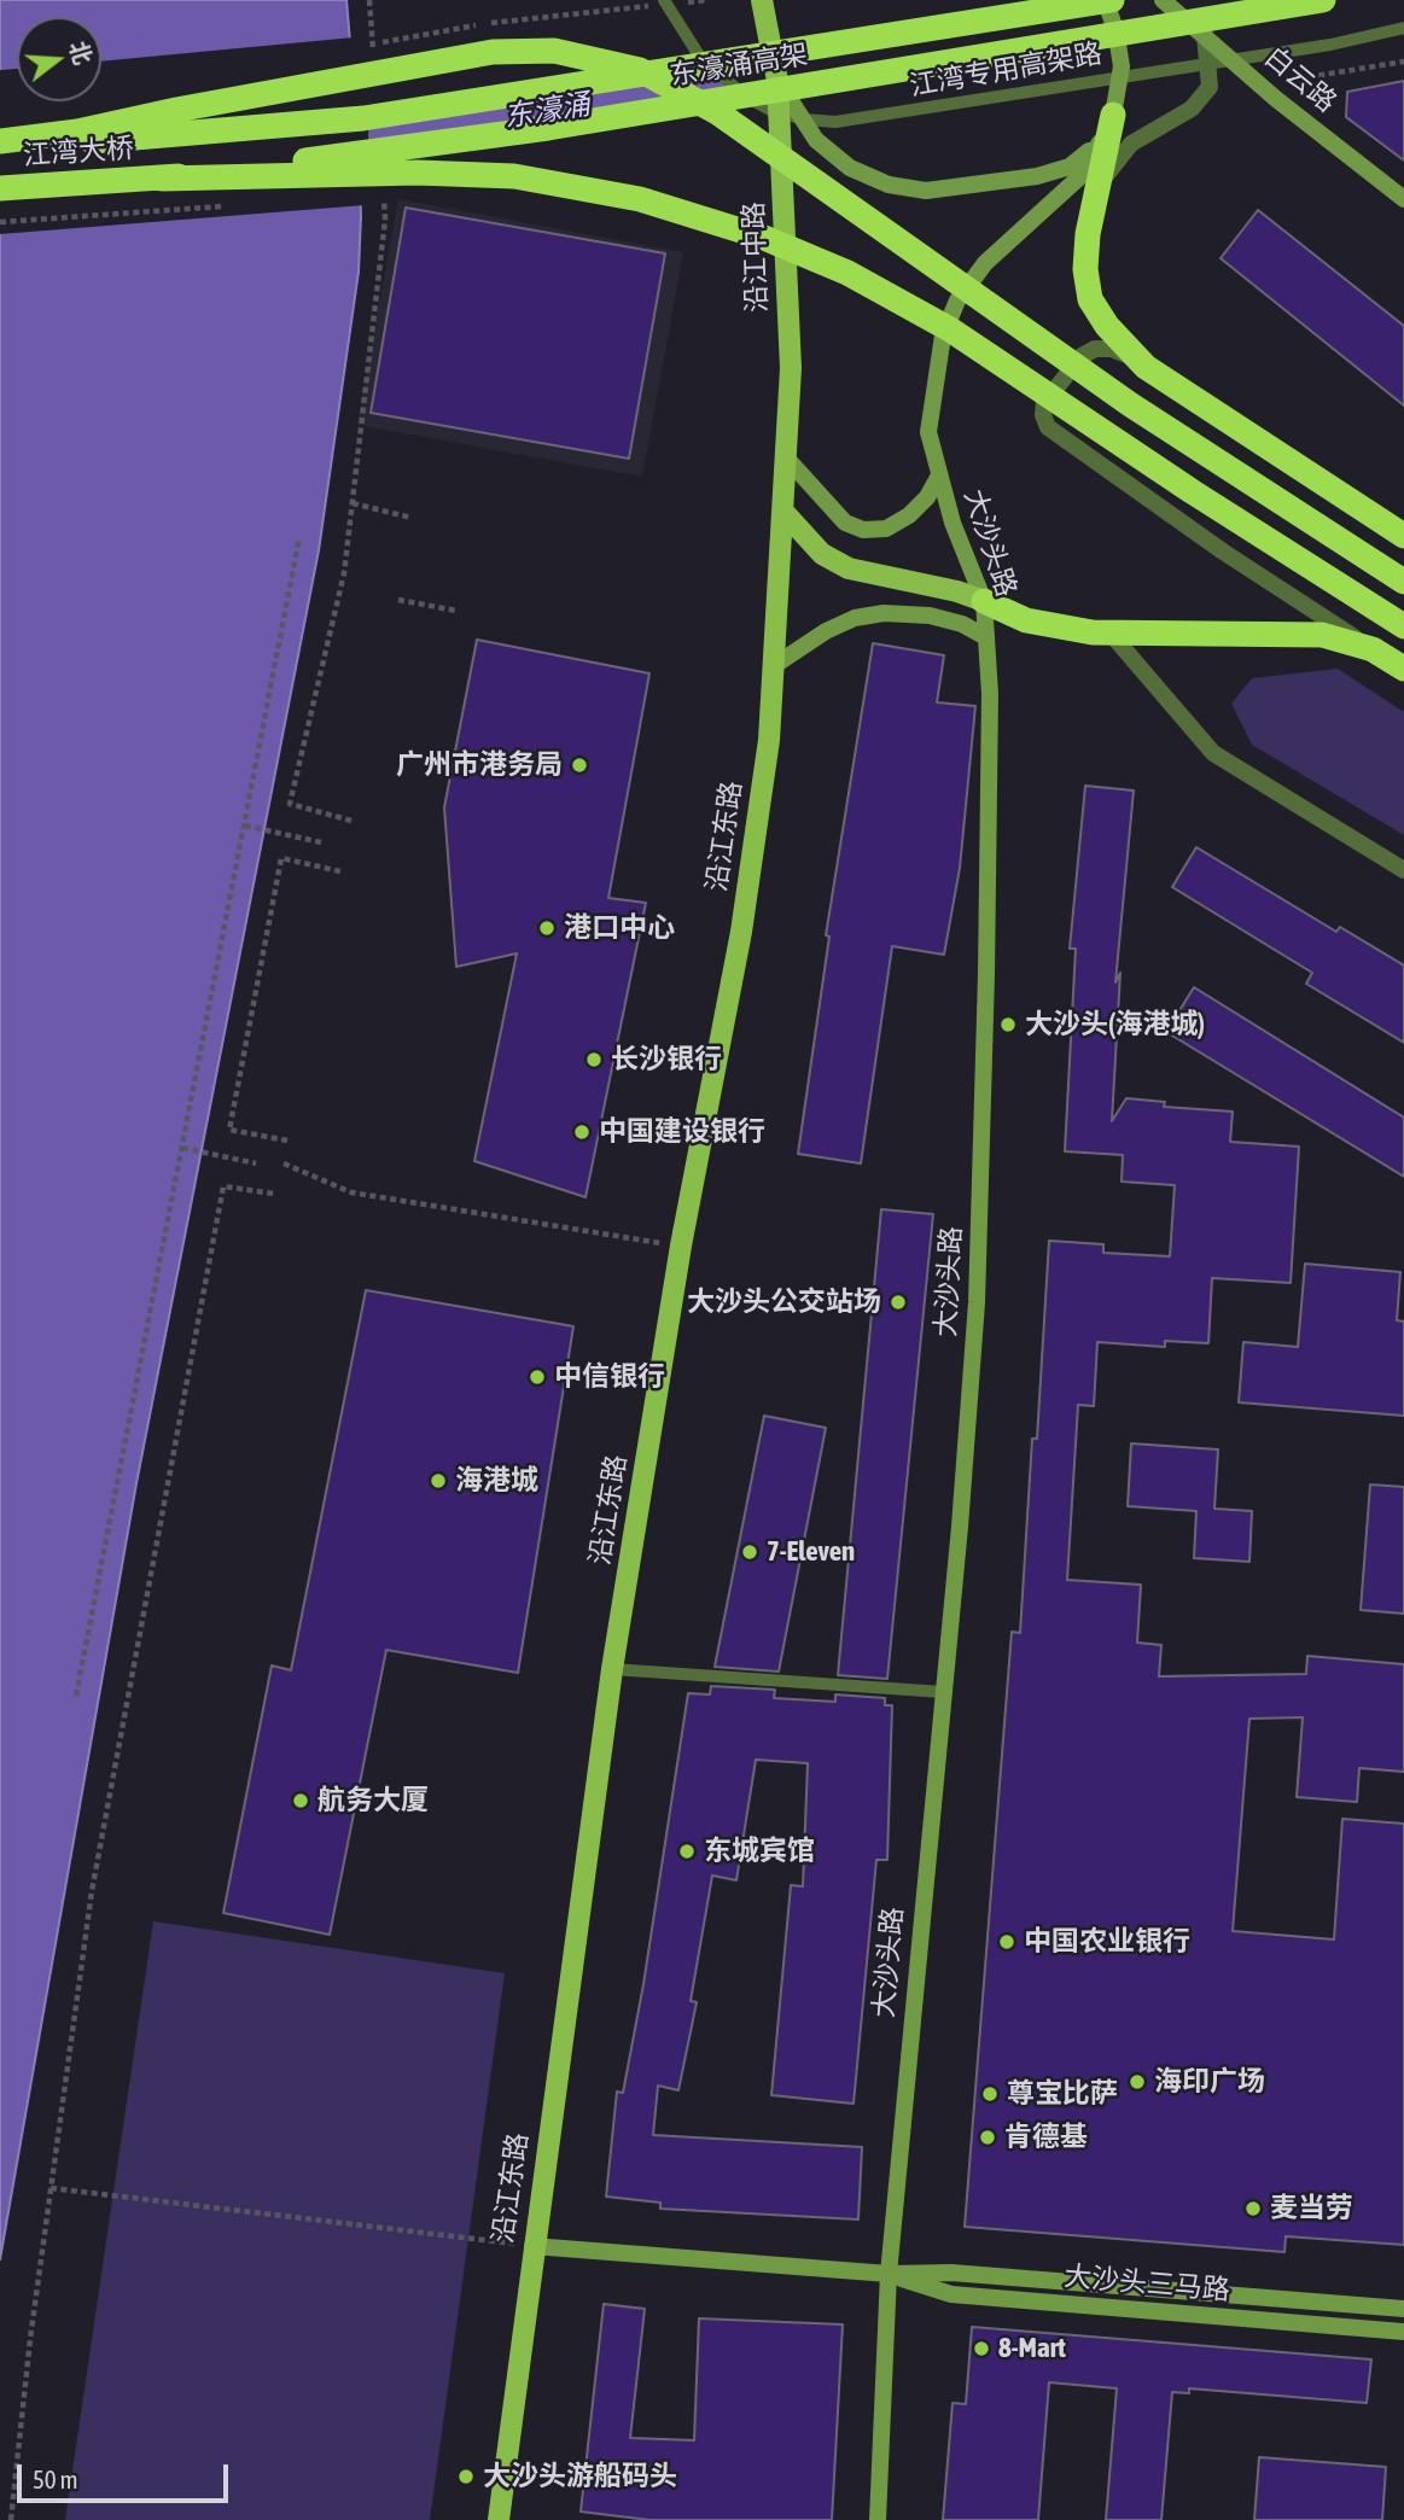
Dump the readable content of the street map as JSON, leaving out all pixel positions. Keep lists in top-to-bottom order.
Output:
{
  "streets": {
    "highway": ["东濠涌高架", "江湾大桥"],
    "main road": [
      "白云路",
      "沿江中路",
      "大沙头路",
      "沿江东路",
      "大沙头三马路"
    ],
    "lane": ["江湾专用高架路"]
  },
  "crossings": [
    ["东濠涌高架", "江湾大桥"],
    ["沿江中路", "沿江东路"],
    ["大沙头路", "大沙头三马路"],
    ["沿江东路", "大沙头三马路"]
  ],
  "water": ["东濠涌"],
  "places": [
    "广州市港务局",
    "港口中心",
    "大沙头(海港城)",
    "长沙银行",
    "中国建设银行",
    "大沙头公交站场",
    "中信银行",
    "海港城",
    "7-Eleven",
    "航务大厦",
    "东城宾馆",
    "中国农业银行",
    "海印广场",
    "尊宝比萨",
    "肯德基",
    "麦当劳",
    "8-Mart",
    "大沙头游船码头"
  ],
  "scale_bar": "50 m",
  "north": "right"
}
